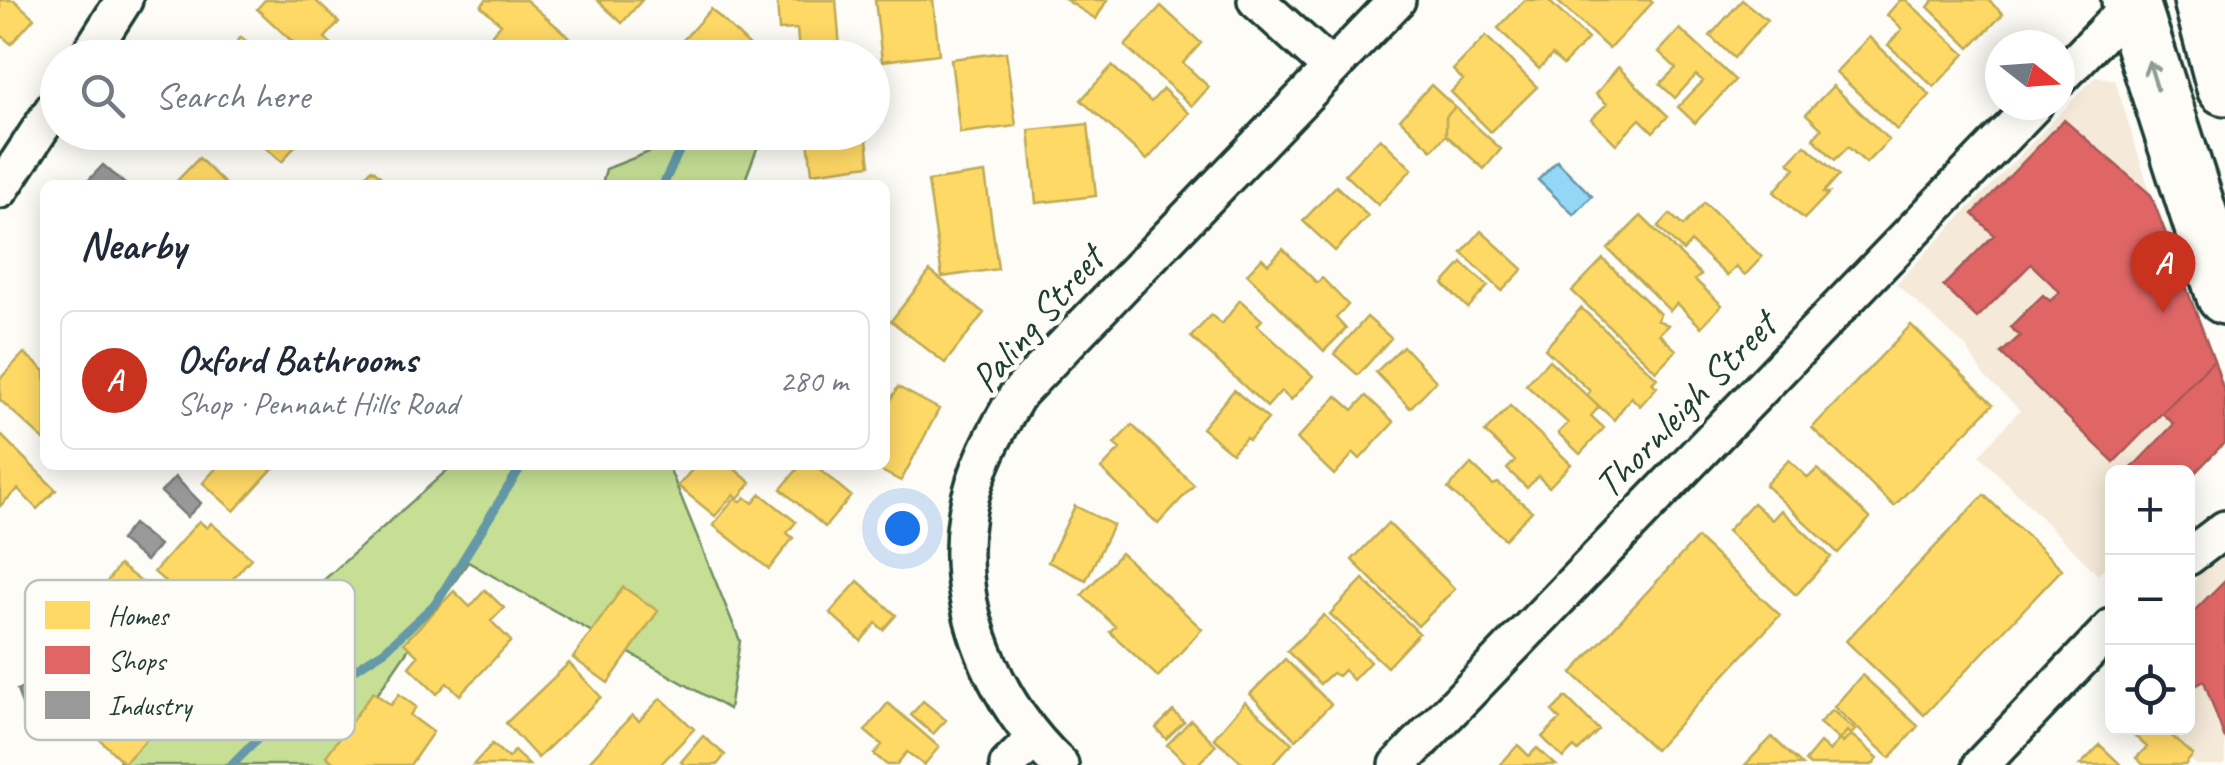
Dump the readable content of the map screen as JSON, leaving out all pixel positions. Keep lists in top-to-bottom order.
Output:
{
  "streets": {
    "street": ["Paling Street", "Thornleigh Street"]
  },
  "legend": ["Homes", "Shops", "Industry"],
  "north": "right",
  "page": {
    "search": "Search here",
    "heading": "Nearby",
    "pins": "A",
    "list": [
      {
        "mark": "A",
        "name": "Oxford Bathrooms",
        "note": "Shop · Pennant Hills Road",
        "value": "280 m"
      }
    ],
    "map_buttons": ["+", "−"]
  }
}
